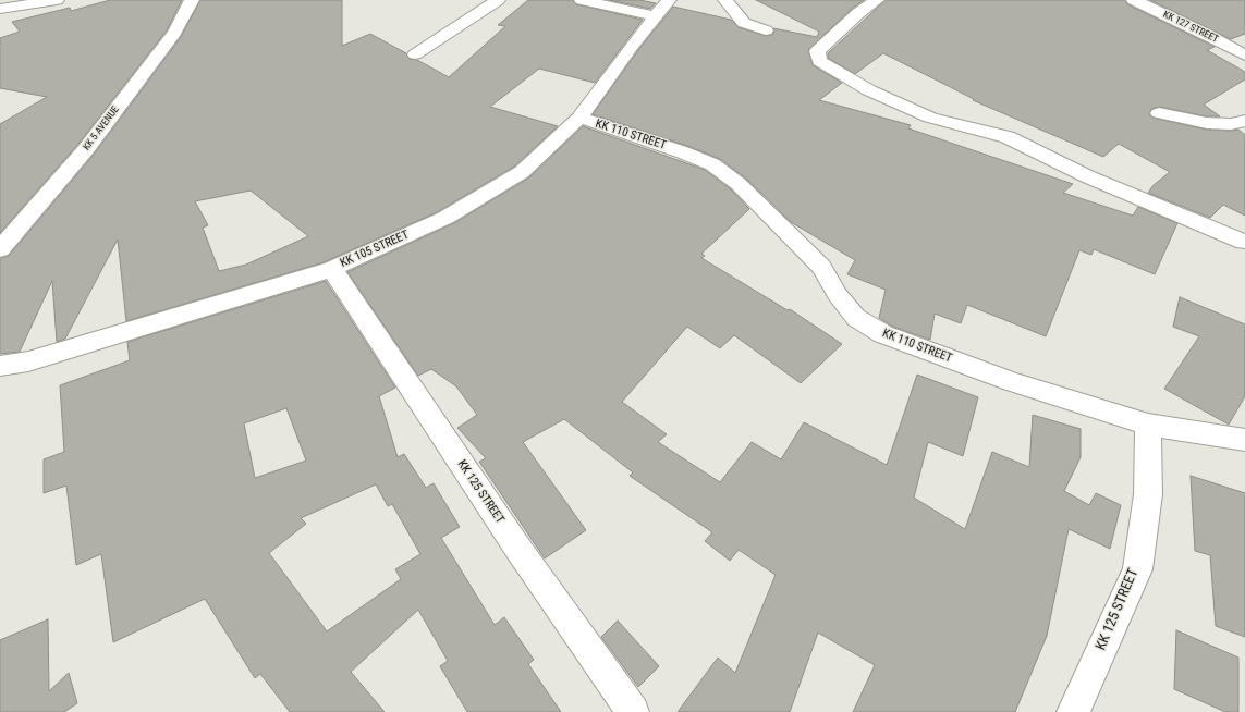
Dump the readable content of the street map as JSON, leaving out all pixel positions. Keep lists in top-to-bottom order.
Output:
{
  "streets": {
    "street": [
      "KK 127 STREET",
      "KK 5 AVENUE",
      "KK 110 STREET",
      "KK 105 STREET",
      "KK 125 STREET"
    ]
  },
  "crossings": [
    ["KK 110 STREET", "KK 105 STREET"],
    ["KK 110 STREET", "KK 125 STREET"],
    ["KK 105 STREET", "KK 125 STREET"]
  ]
}
